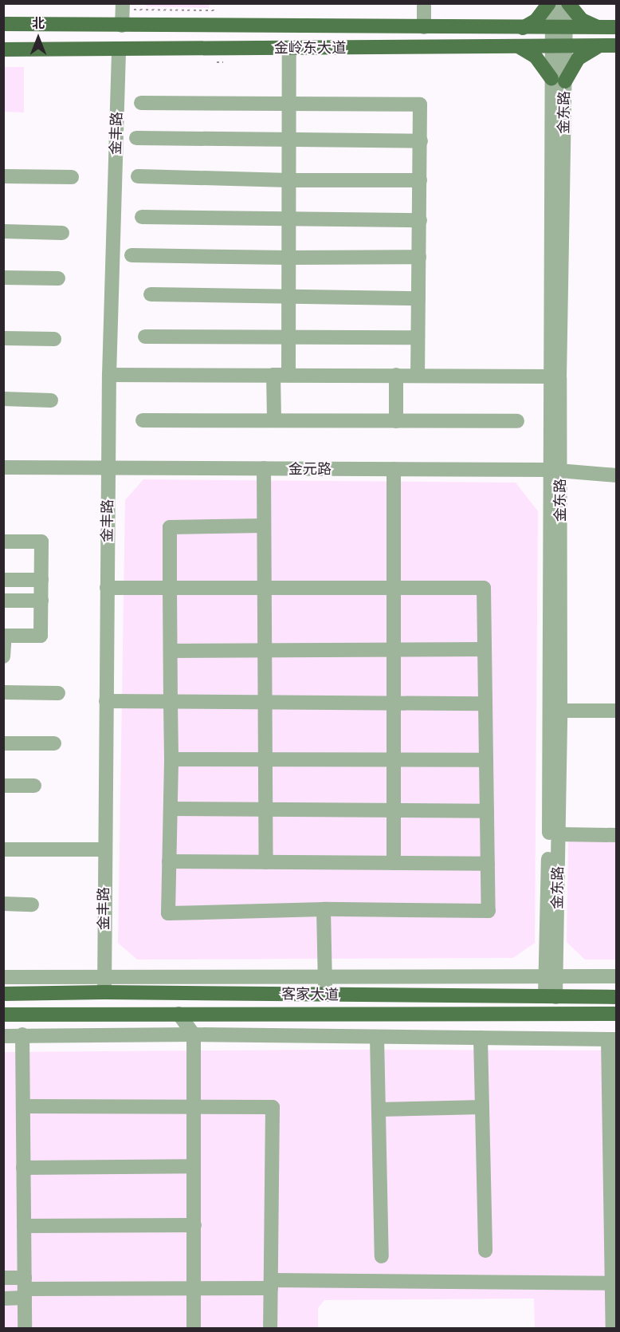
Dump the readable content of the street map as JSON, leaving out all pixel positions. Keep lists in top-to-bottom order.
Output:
{
  "streets": {
    "main road": ["金岭东大道", "客家大道"],
    "street": ["金东路", "金丰路", "金元路"]
  },
  "crossings": [
    ["金岭东大道", "金东路"],
    ["金岭东大道", "金丰路"],
    ["金东路", "金元路"],
    ["金东路", "客家大道"],
    ["金丰路", "金元路"],
    ["金丰路", "客家大道"]
  ],
  "north": "top"
}
